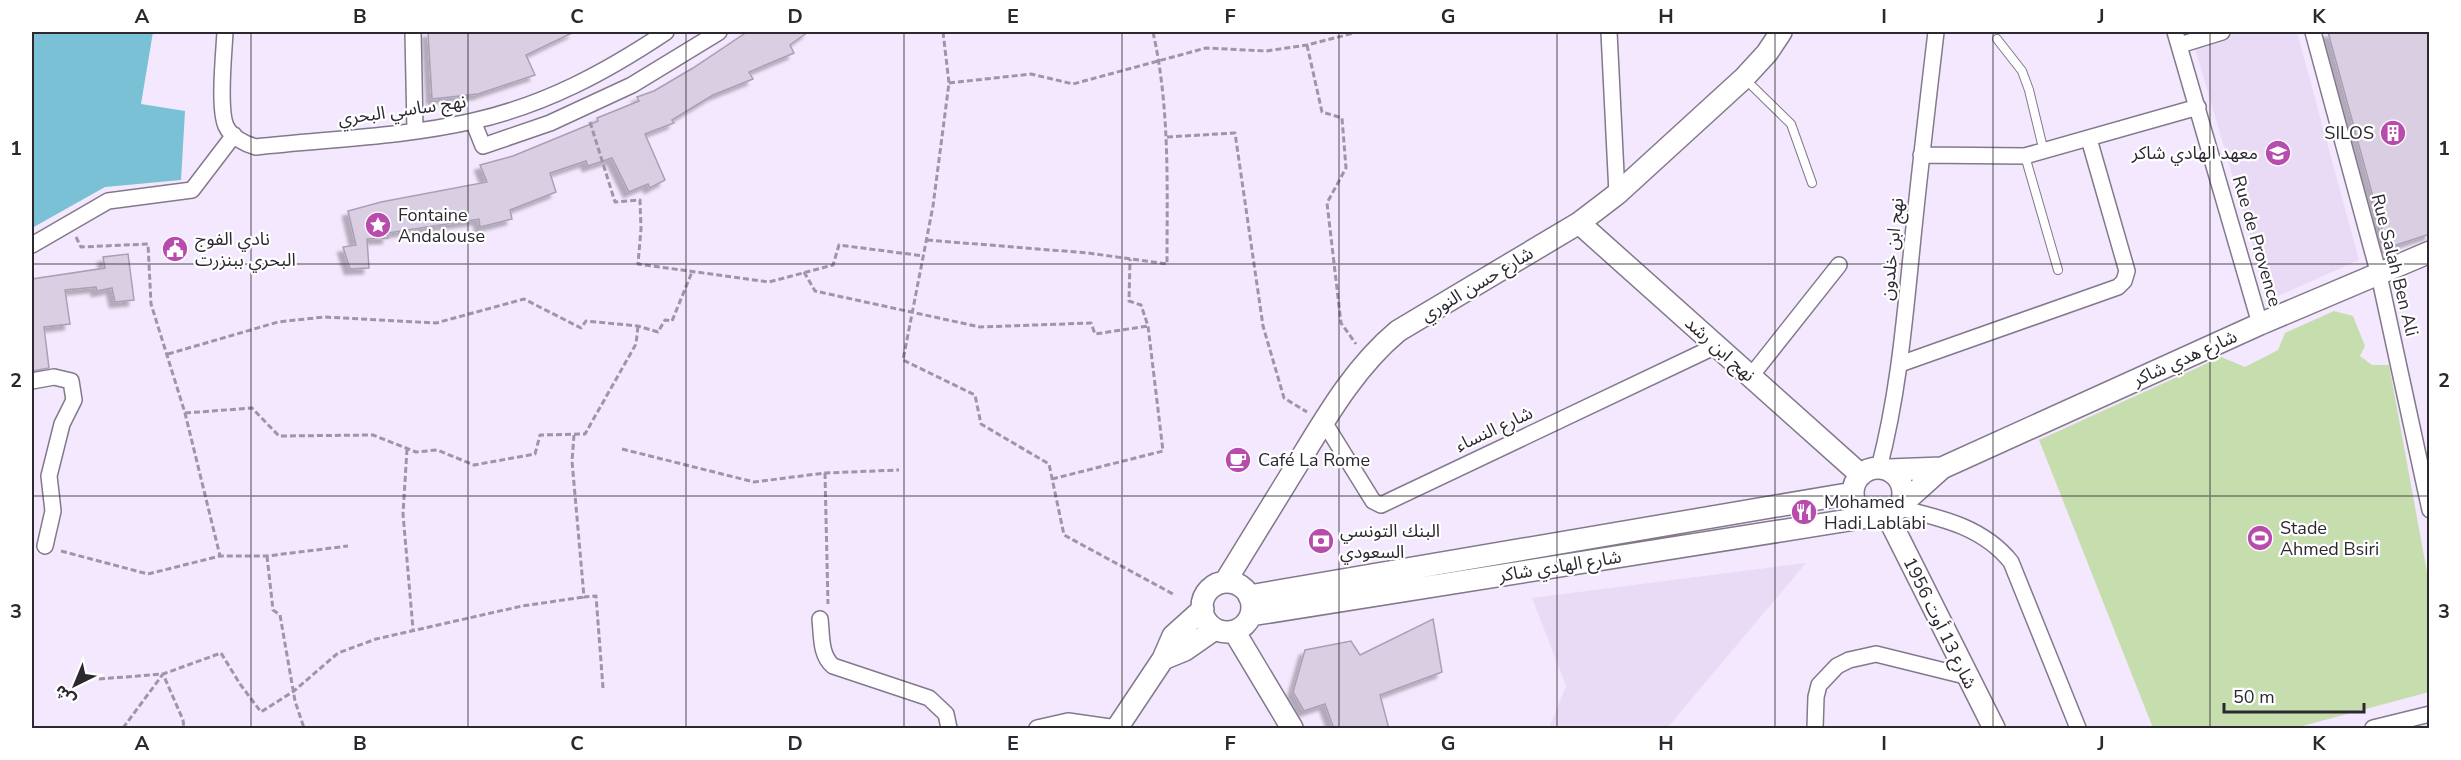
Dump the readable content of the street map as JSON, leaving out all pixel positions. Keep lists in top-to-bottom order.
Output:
{
  "streets": {
    "street": [
      "نهج ساسي البحري",
      "Rue de Provence",
      "نهج ابن خلدون",
      "Rue Salah Ben Ali",
      "شارع حسن النوري",
      "نهج ابن رشد",
      "شارع هدي شاكر",
      "شارع النساء",
      "شارع الهادي شاكر",
      "شارع 13 أوت 1956"
    ]
  },
  "crossings": [
    ["Rue de Provence", "شارع هدي شاكر"],
    ["نهج ابن خلدون", "نهج ابن رشد"],
    ["نهج ابن خلدون", "شارع الهادي شاكر"],
    ["Rue Salah Ben Ali", "شارع هدي شاكر"],
    ["شارع حسن النوري", "نهج ابن رشد"],
    ["شارع حسن النوري", "شارع النساء"],
    ["شارع حسن النوري", "شارع الهادي شاكر"],
    ["نهج ابن رشد", "شارع النساء"],
    ["نهج ابن رشد", "شارع الهادي شاكر"],
    ["شارع هدي شاكر", "شارع الهادي شاكر"],
    ["شارع الهادي شاكر", "شارع 13 أوت 1956"]
  ],
  "places": {
    "building": ["SILOS"],
    "school or university": ["معهد الهادي شاكر"],
    "place": ["Fontaine Andalouse"],
    "public building": ["نادي الفوج البحري ببنزرت"],
    "cafe": ["Café La Rome"],
    "restaurant": ["Mohamed Hadi Lablabi"],
    "sports": ["Stade Ahmed Bsiri"],
    "bank": ["البنك التونسي السعودي"]
  },
  "scale_bar": "50 m",
  "north": "bottom left",
  "grid": {
    "columns": [
      "A",
      "B",
      "C",
      "D",
      "E",
      "F",
      "G",
      "H",
      "I",
      "J",
      "K"
    ],
    "rows": ["1", "2", "3"]
  }
}
